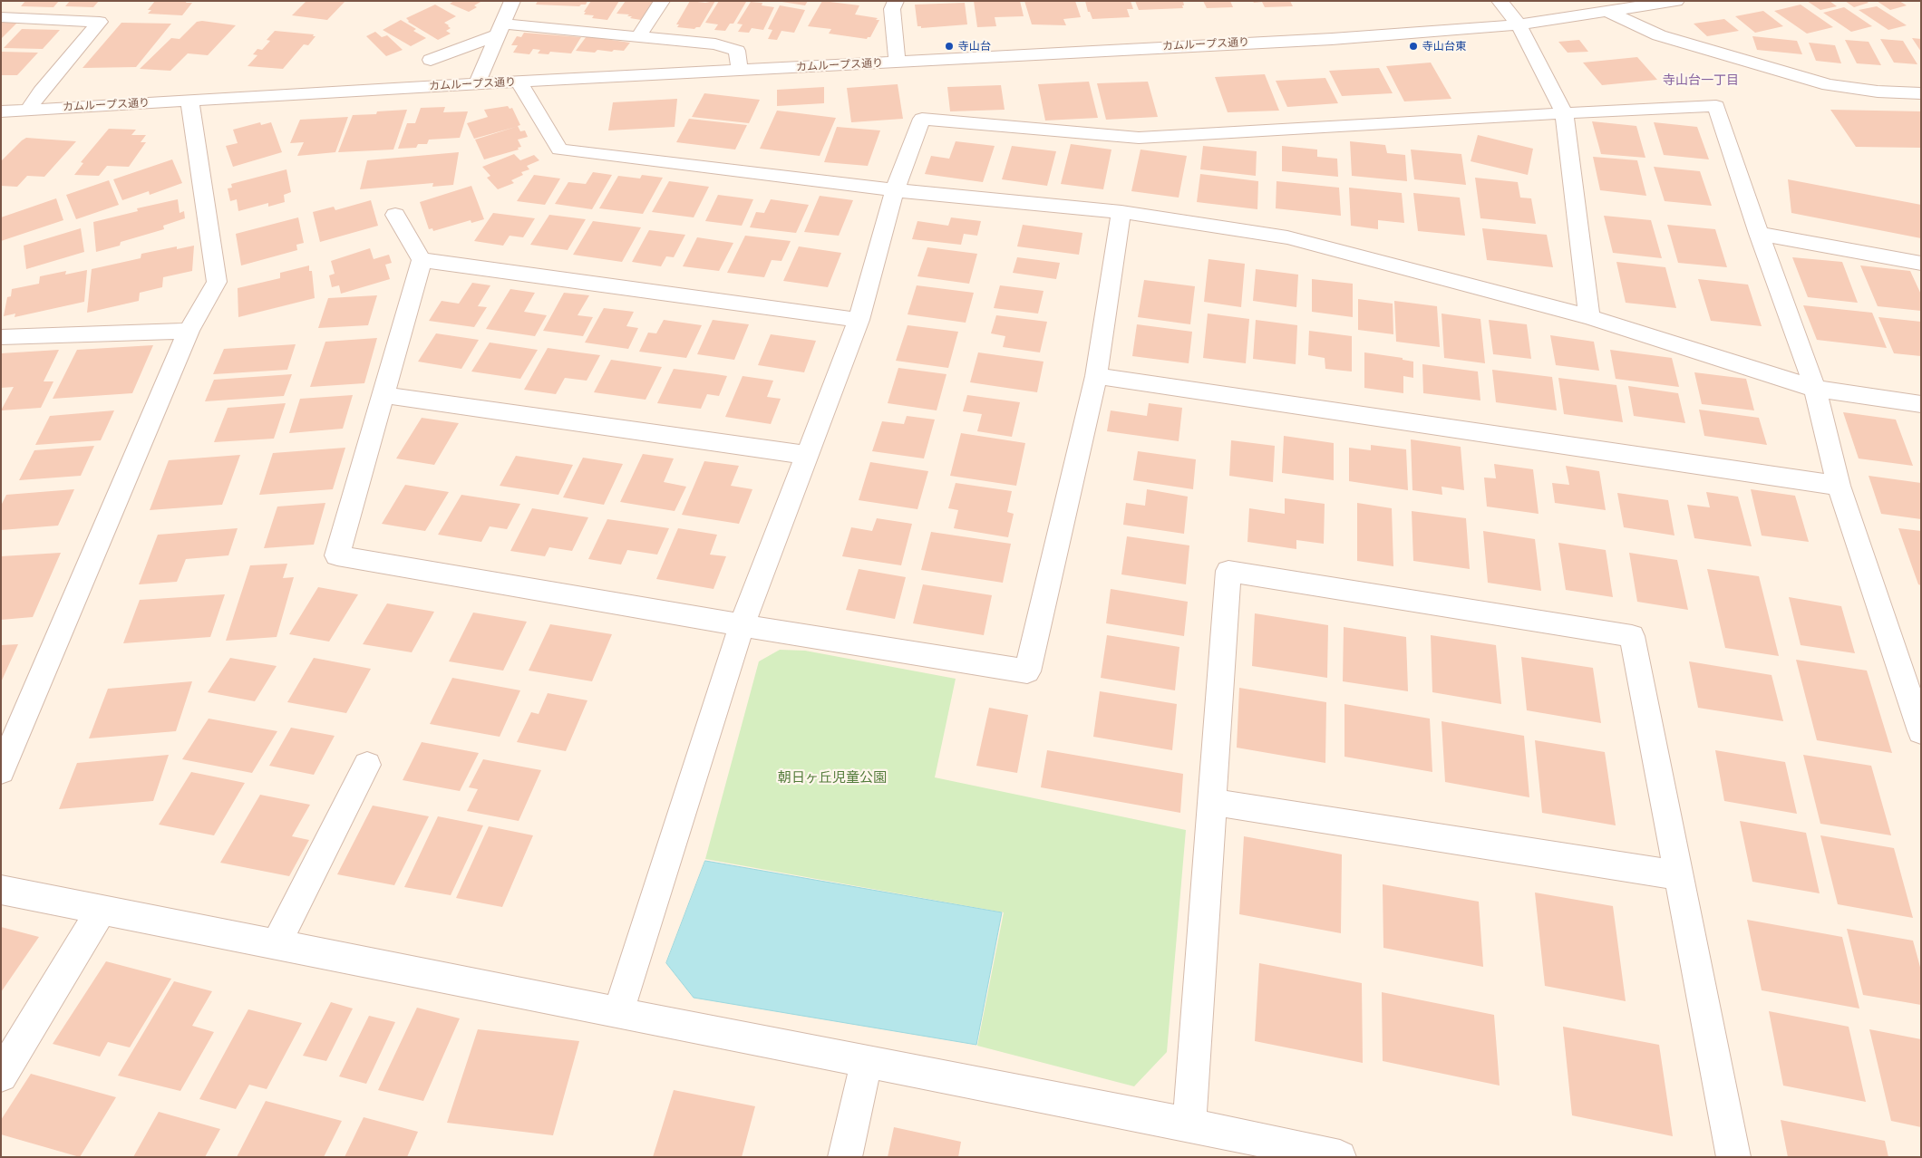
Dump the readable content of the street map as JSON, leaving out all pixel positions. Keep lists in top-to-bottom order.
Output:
{
  "streets": {
    "street": ["カムループス通り"]
  },
  "districts": ["寺山台一丁目"],
  "parks": ["朝日ヶ丘児童公園"],
  "places": ["寺山台", "寺山台東"]
}
